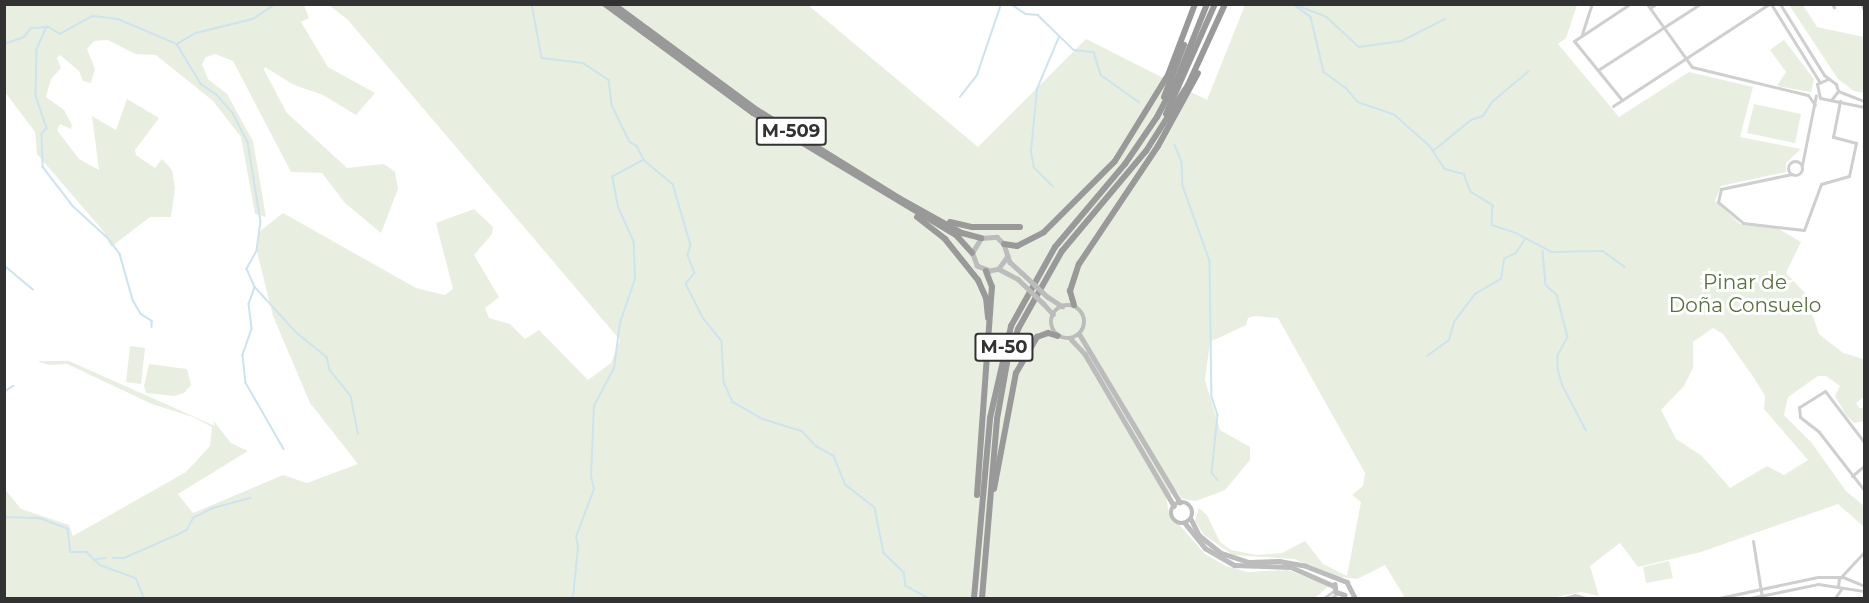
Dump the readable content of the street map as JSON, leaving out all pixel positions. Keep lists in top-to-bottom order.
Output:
{
  "streets": {
    "highway": ["M-509", "M-50"]
  },
  "parks": ["Pinar de Doña Consuelo"]
}
